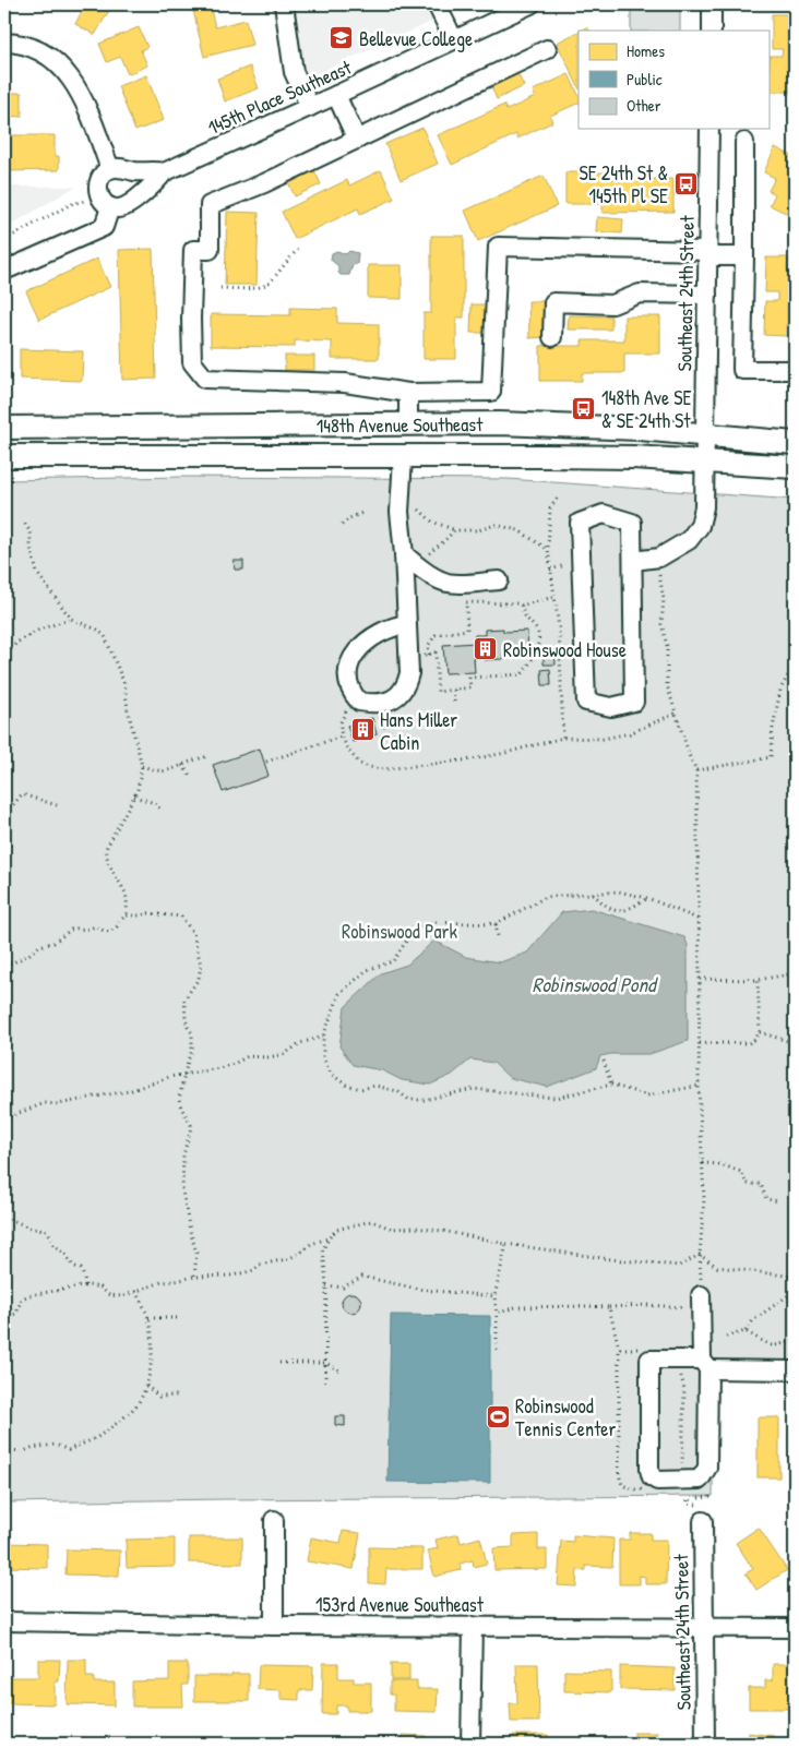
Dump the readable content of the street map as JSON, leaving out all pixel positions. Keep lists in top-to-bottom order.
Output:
{
  "streets": {
    "main road": ["148th Avenue Southeast"],
    "street": ["145th Place Southeast", "Southeast 24th Street", "153rd Avenue Southeast"]
  },
  "crossings": [
    ["Southeast 24th Street", "148th Avenue Southeast"],
    ["Southeast 24th Street", "153rd Avenue Southeast"]
  ],
  "water": ["Robinswood Pond"],
  "parks": ["Robinswood Park"],
  "places": {
    "school or university": ["Bellevue College"],
    "bus stop": ["SE 24th St & 145th Pl SE", "148th Ave SE & SE 24th St"],
    "building": ["Robinswood House", "Hans Miller Cabin"],
    "sports": ["Robinswood Tennis Center"]
  },
  "legend": ["Homes", "Public", "Other"]
}
